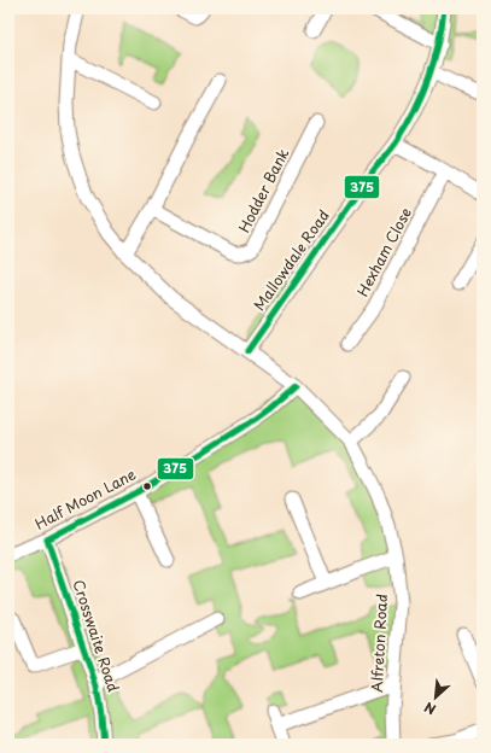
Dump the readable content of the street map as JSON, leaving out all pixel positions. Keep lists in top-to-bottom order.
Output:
{
  "streets": {
    "street": [
      "Hodder Bank",
      "Hexham Close",
      "Mallowdale Road",
      "Half Moon Lane",
      "Crosswaite Road",
      "Alfreton Road"
    ]
  },
  "crossings": [
    ["Mallowdale Road", "Alfreton Road"],
    ["Half Moon Lane", "Crosswaite Road"],
    ["Half Moon Lane", "Alfreton Road"]
  ],
  "lines": ["transit line 375"],
  "north": "bottom left"
}
